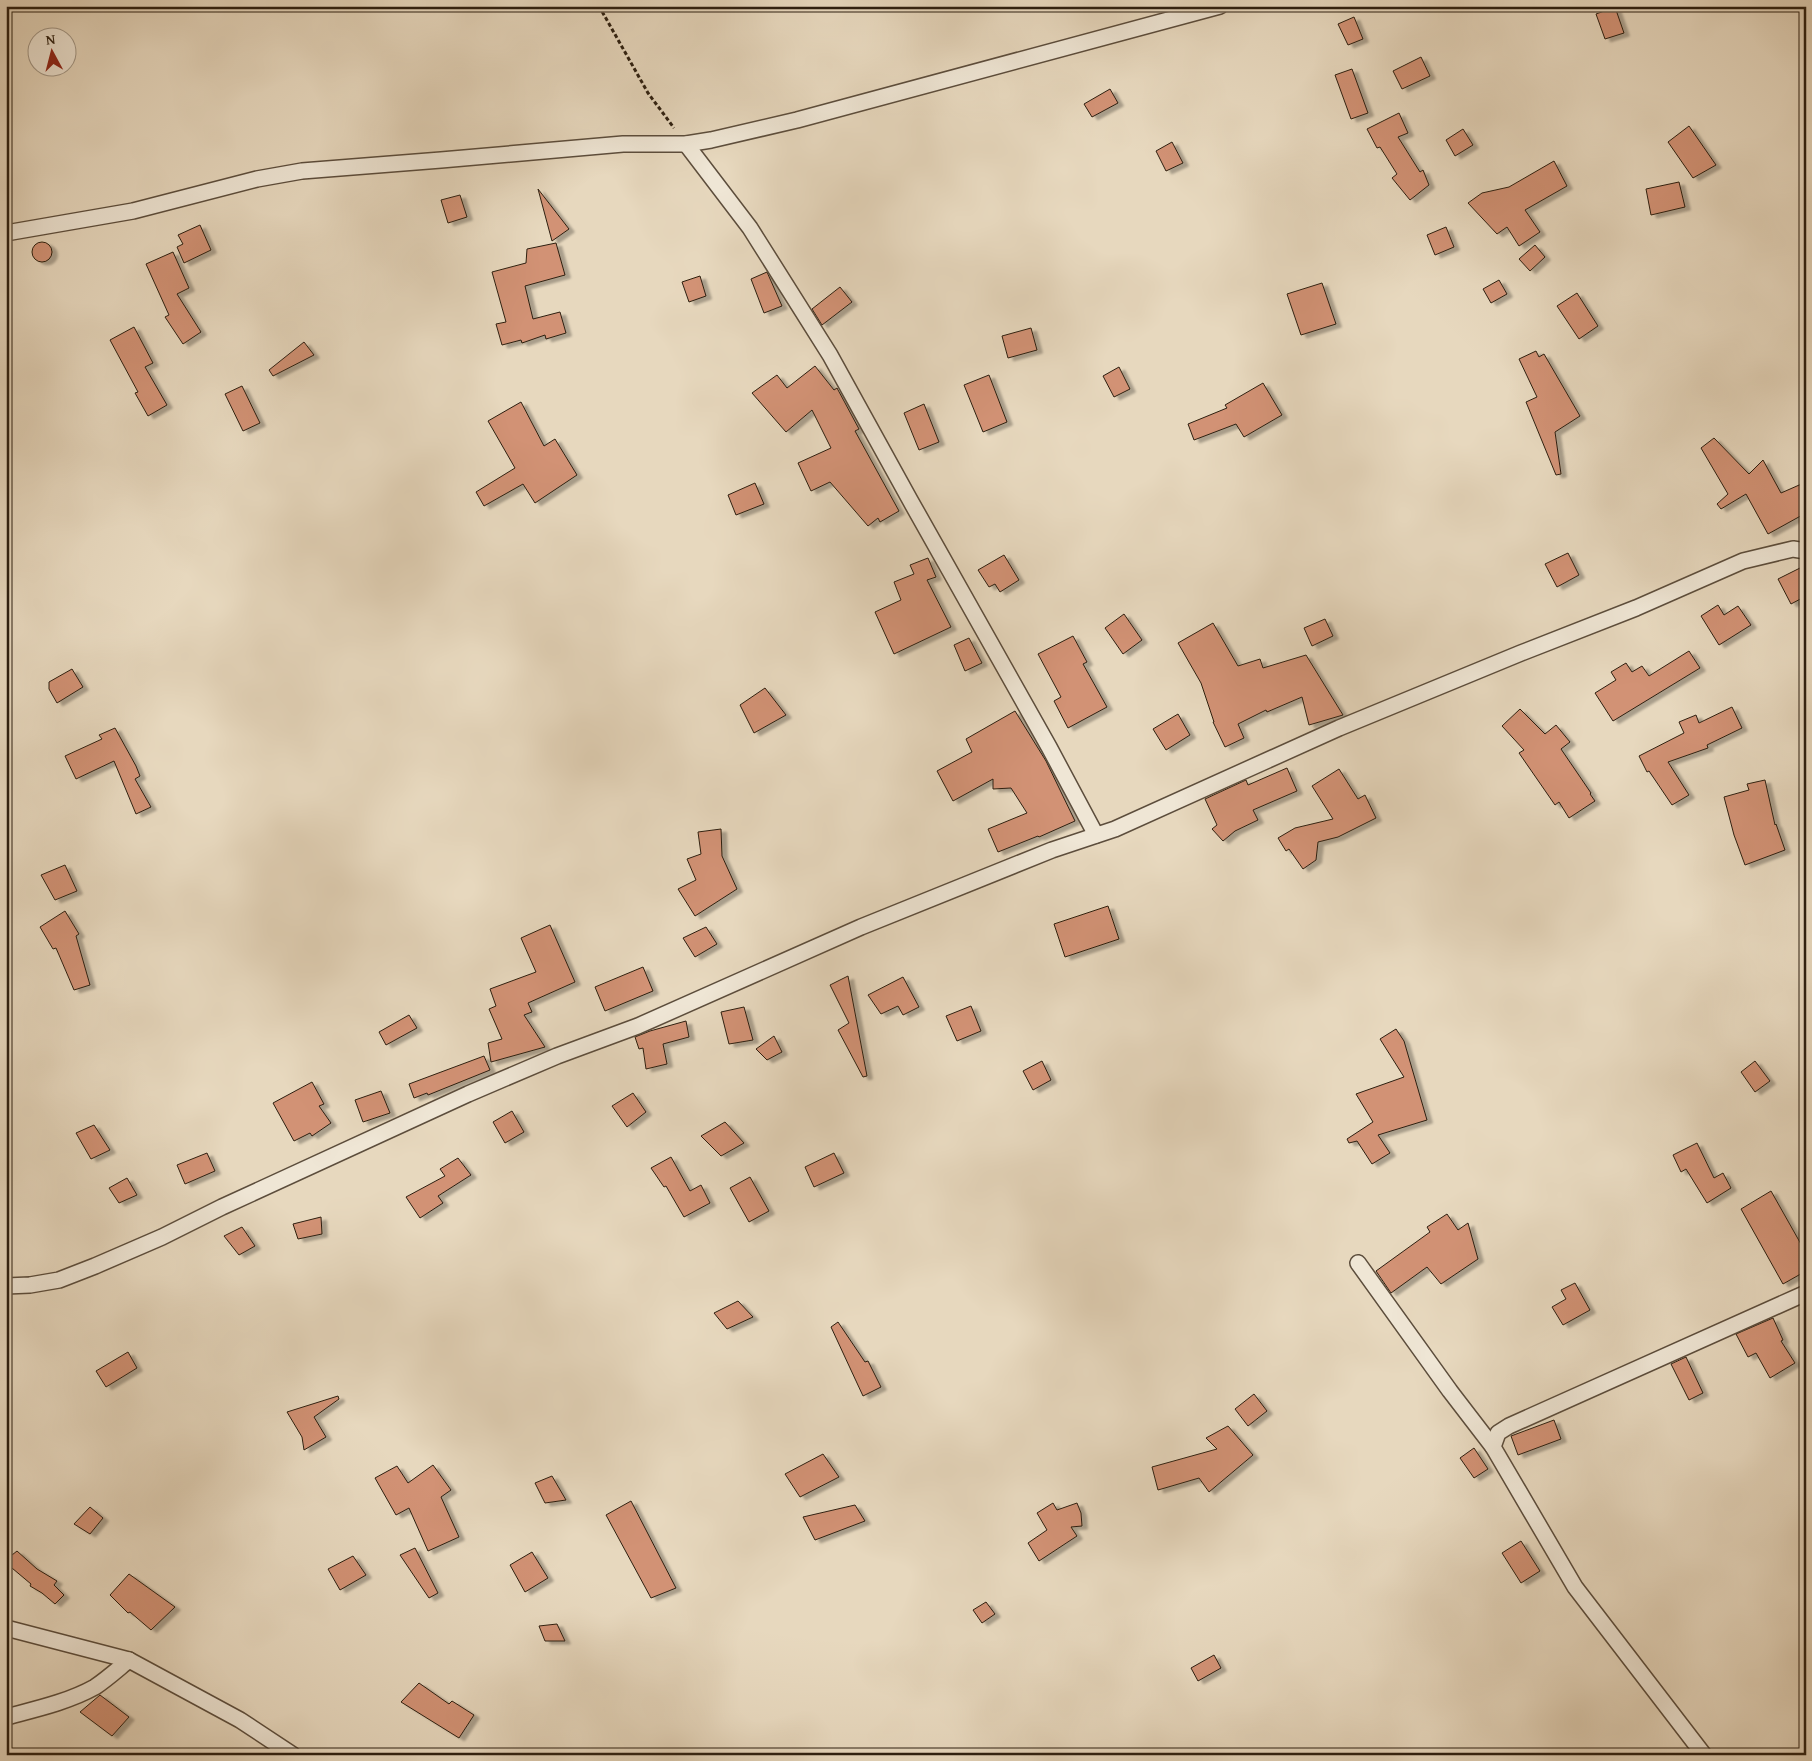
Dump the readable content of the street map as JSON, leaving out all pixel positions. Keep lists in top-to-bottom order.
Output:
{
  "north": "top"
}
